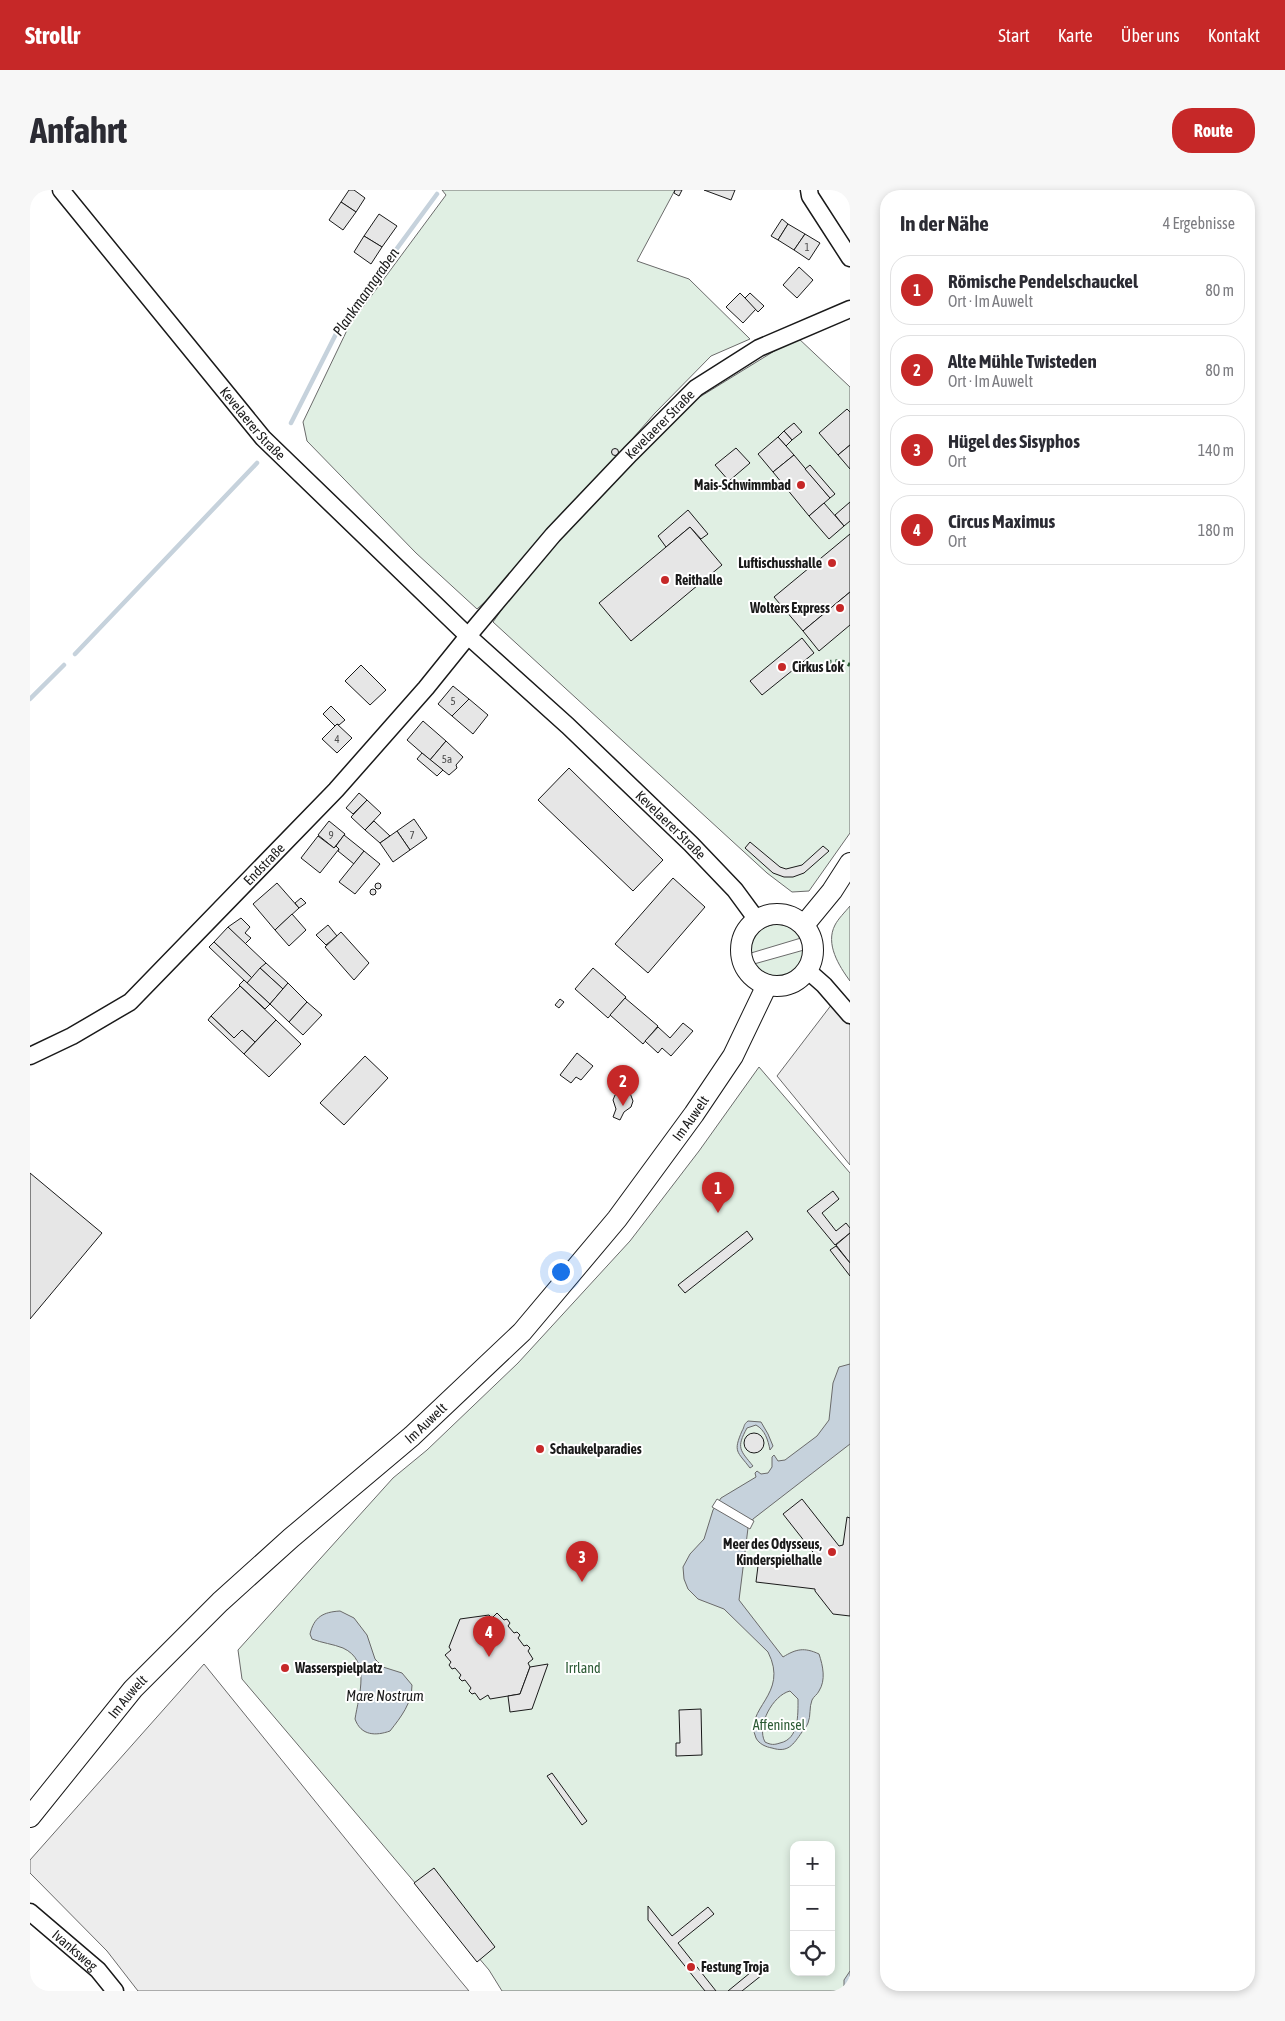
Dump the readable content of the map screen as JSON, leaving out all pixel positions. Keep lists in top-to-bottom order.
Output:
{
  "streets": {
    "main road": ["Im Auwelt"],
    "street": ["Kevelaerer Straße", "Endstraße", "Ivanksweg"]
  },
  "crossings": [
    ["Kevelaerer Straße", "Endstraße"],
    ["Kevelaerer Straße", "Im Auwelt"]
  ],
  "water": ["Plankmanngraben", "Mare Nostrum"],
  "parks": ["Irrland", "Affeninsel"],
  "places": [
    "Mais-Schwimmbad",
    "Luftischusshalle",
    "Reithalle",
    "Wolters Express",
    "Cirkus Lok",
    "Schaukelparadies",
    "Meer des Odysseus, Kinderspielhalle",
    "Wasserspielplatz",
    "Festung Troja"
  ],
  "house_numbers": [
    "1",
    "5",
    "4",
    "5a",
    "9",
    "7"
  ],
  "page": {
    "header": "Strollr",
    "nav": [
      "Start",
      "Karte",
      "Über uns",
      "Kontakt"
    ],
    "buttons": "Route",
    "title": "Anfahrt",
    "heading": ["In der Nähe", "4 Ergebnisse"],
    "list": [
      {
        "mark": "1",
        "name": "Römische Pendelschauckel",
        "note": "Ort · Im Auwelt",
        "value": "80 m"
      },
      {
        "mark": "2",
        "name": "Alte Mühle Twisteden",
        "note": "Ort · Im Auwelt",
        "value": "80 m"
      },
      {
        "mark": "3",
        "name": "Hügel des Sisyphos",
        "note": "Ort",
        "value": "140 m"
      },
      {
        "mark": "4",
        "name": "Circus Maximus",
        "note": "Ort",
        "value": "180 m"
      }
    ],
    "pins": [
      "2",
      "1",
      "3",
      "4"
    ],
    "map_buttons": ["+", "−"]
  }
}
